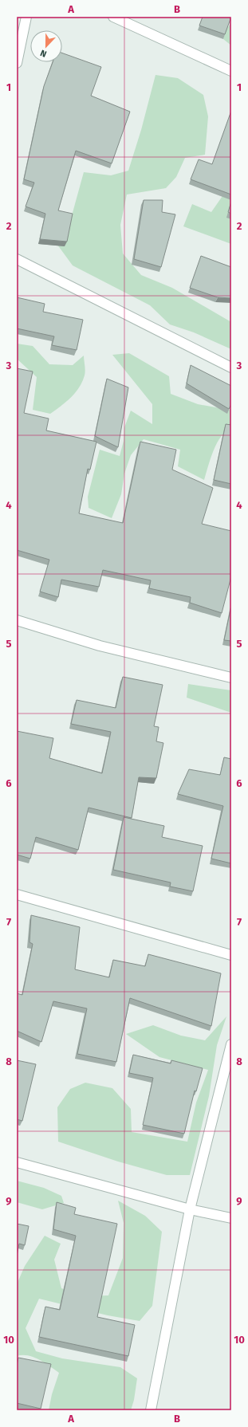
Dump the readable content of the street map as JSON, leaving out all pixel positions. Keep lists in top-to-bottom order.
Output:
{
  "north": "bottom",
  "grid": {
    "columns": ["A", "B"],
    "rows": [
      "1",
      "2",
      "3",
      "4",
      "5",
      "6",
      "7",
      "8",
      "9",
      "10"
    ]
  }
}
